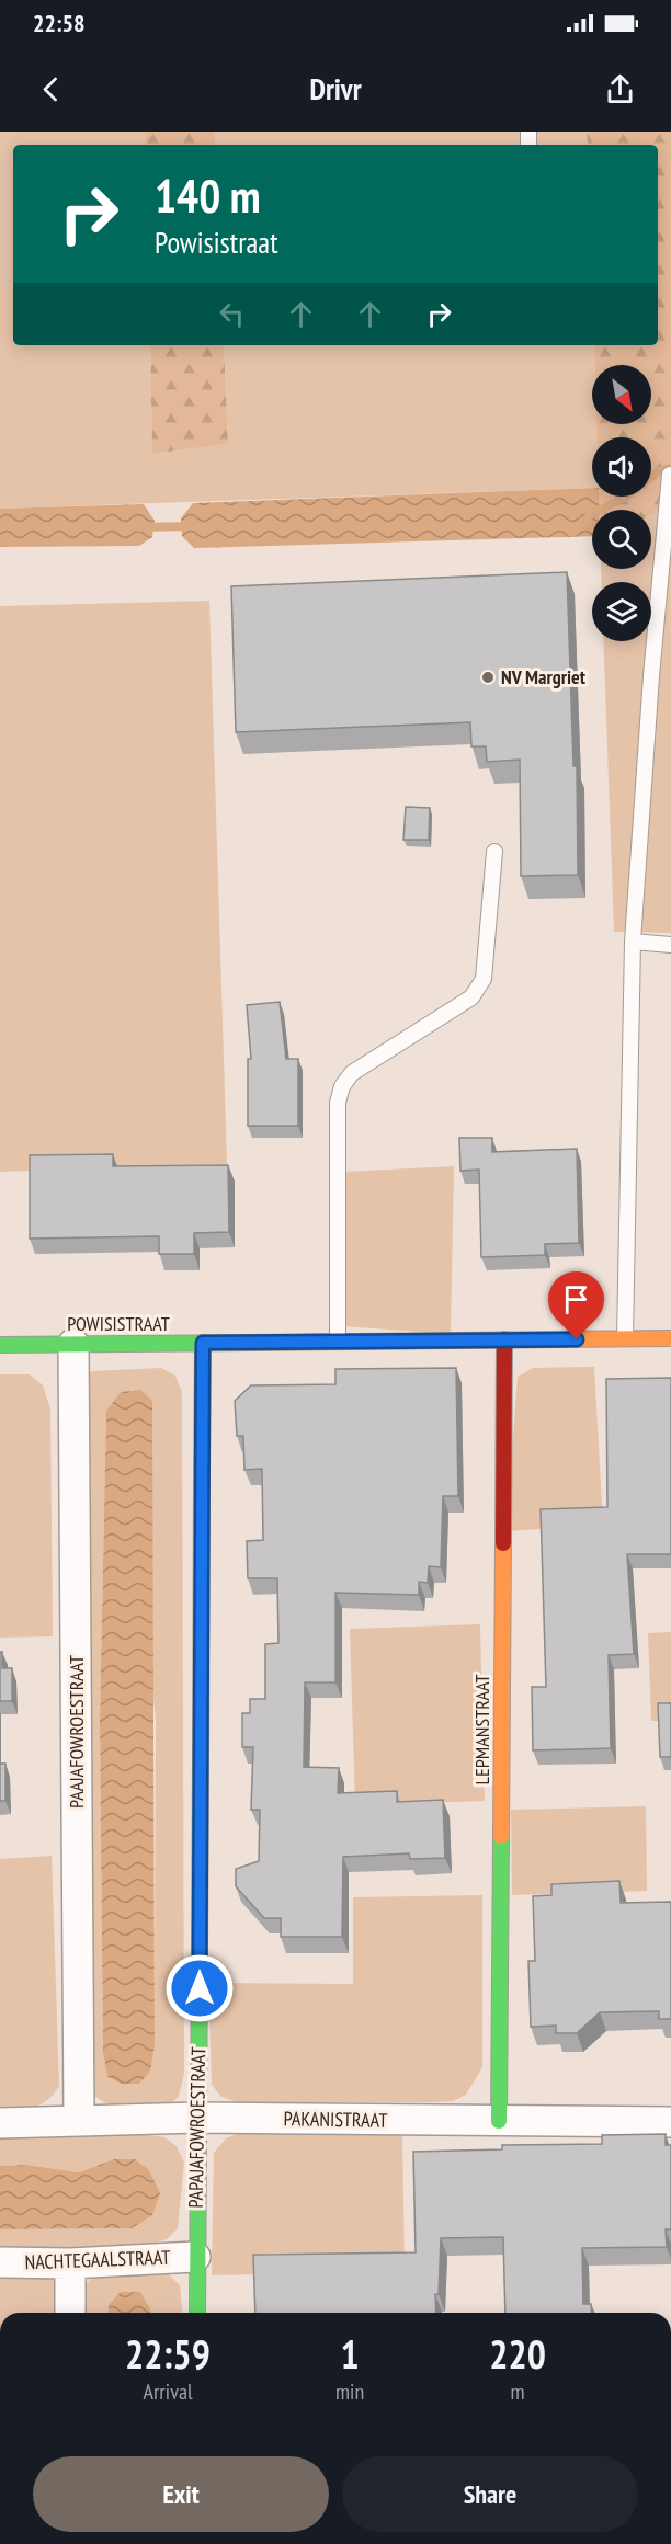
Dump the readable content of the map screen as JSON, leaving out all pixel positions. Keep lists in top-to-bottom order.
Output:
{
  "streets": {
    "street": [
      "POWISISTRAAT",
      "LEPMANSTRAAT",
      "PAAJAFOWROESTRAAT",
      "PAKANISTRAAT",
      "PAPAJAFOWROESTRAAT",
      "NACHTEGAALSTRAAT"
    ]
  },
  "crossings": [
    ["POWISISTRAAT", "LEPMANSTRAAT"],
    ["POWISISTRAAT", "PAAJAFOWROESTRAAT"],
    ["POWISISTRAAT", "PAPAJAFOWROESTRAAT"],
    ["LEPMANSTRAAT", "PAKANISTRAAT"],
    ["PAAJAFOWROESTRAAT", "PAKANISTRAAT"],
    ["PAKANISTRAAT", "PAPAJAFOWROESTRAAT"],
    ["PAPAJAFOWROESTRAAT", "NACHTEGAALSTRAAT"]
  ],
  "places": ["NV Margriet"],
  "north": "bottom right",
  "page": {
    "status": "22:58",
    "header": "Drivr",
    "turn": ["140 m", "Powisistraat"],
    "eta": [
      "22:59",
      "Arrival",
      "1",
      "min",
      "220",
      "m"
    ],
    "buttons": ["Exit", "Share"]
  }
}
